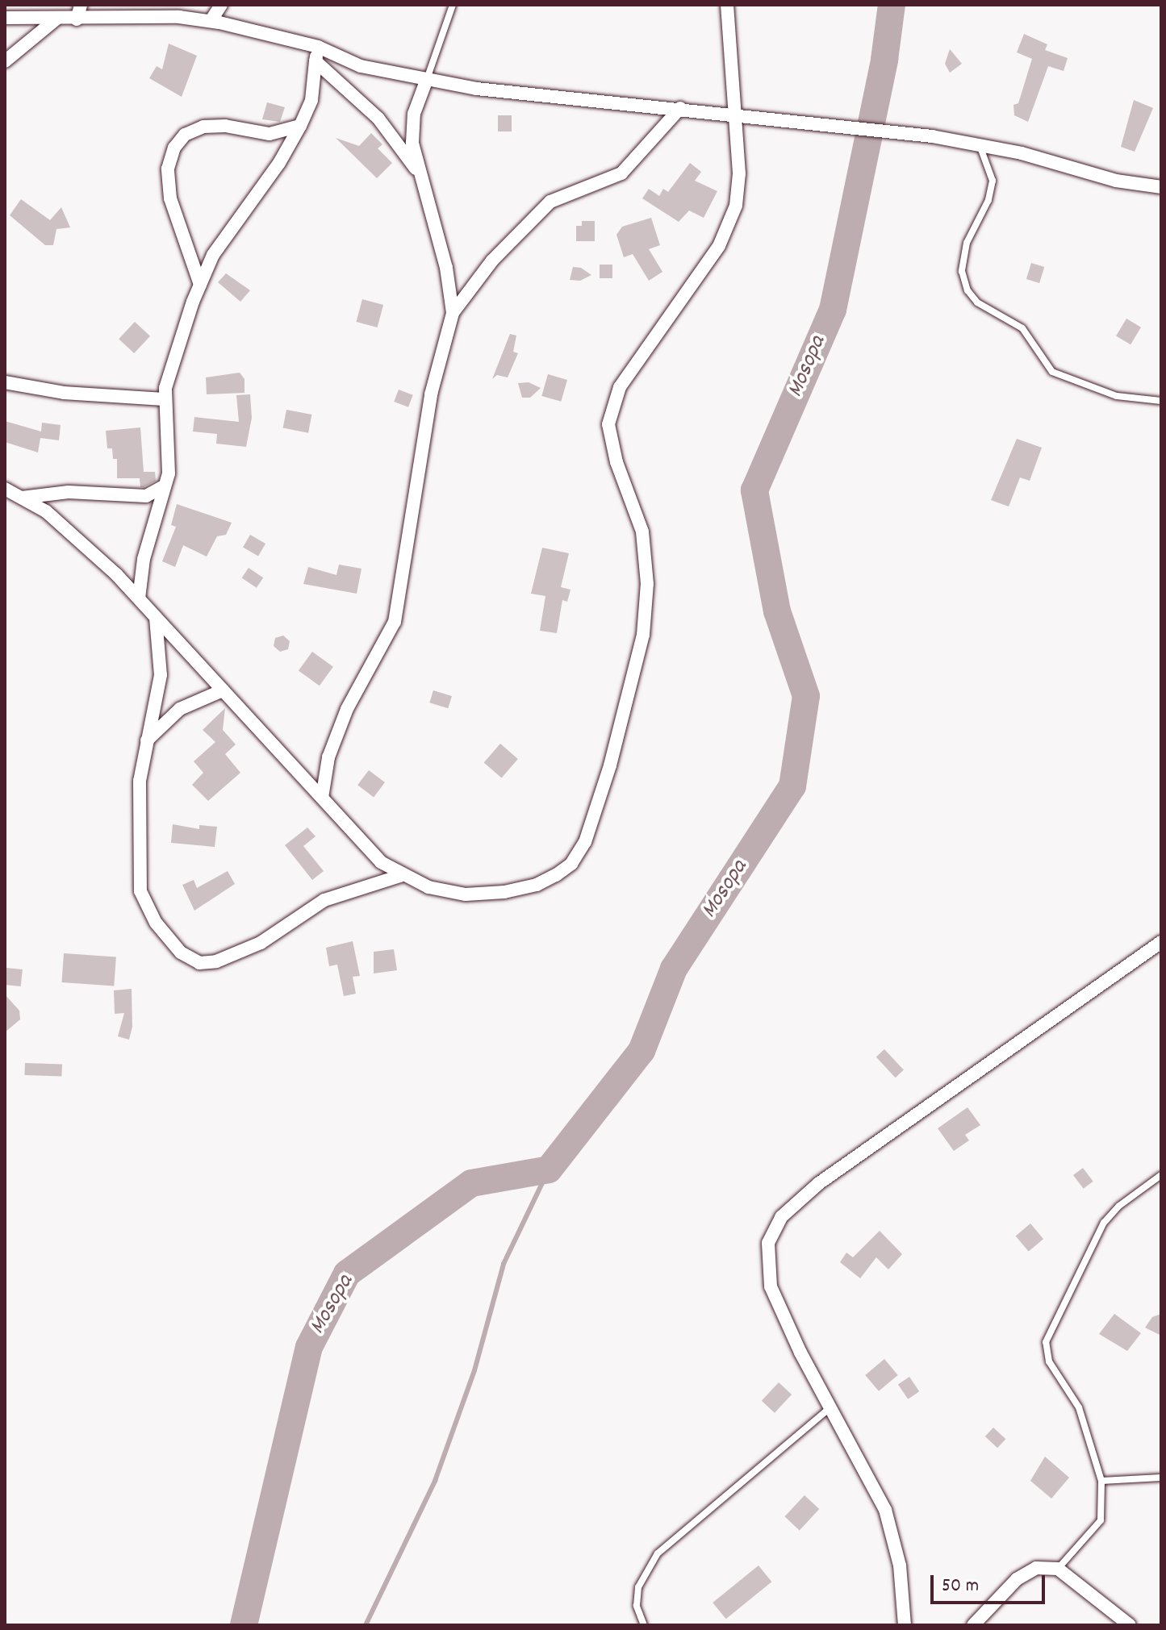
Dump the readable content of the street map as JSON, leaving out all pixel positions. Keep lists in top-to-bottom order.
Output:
{
  "water": ["Mosopa"],
  "scale_bar": "50 m"
}
